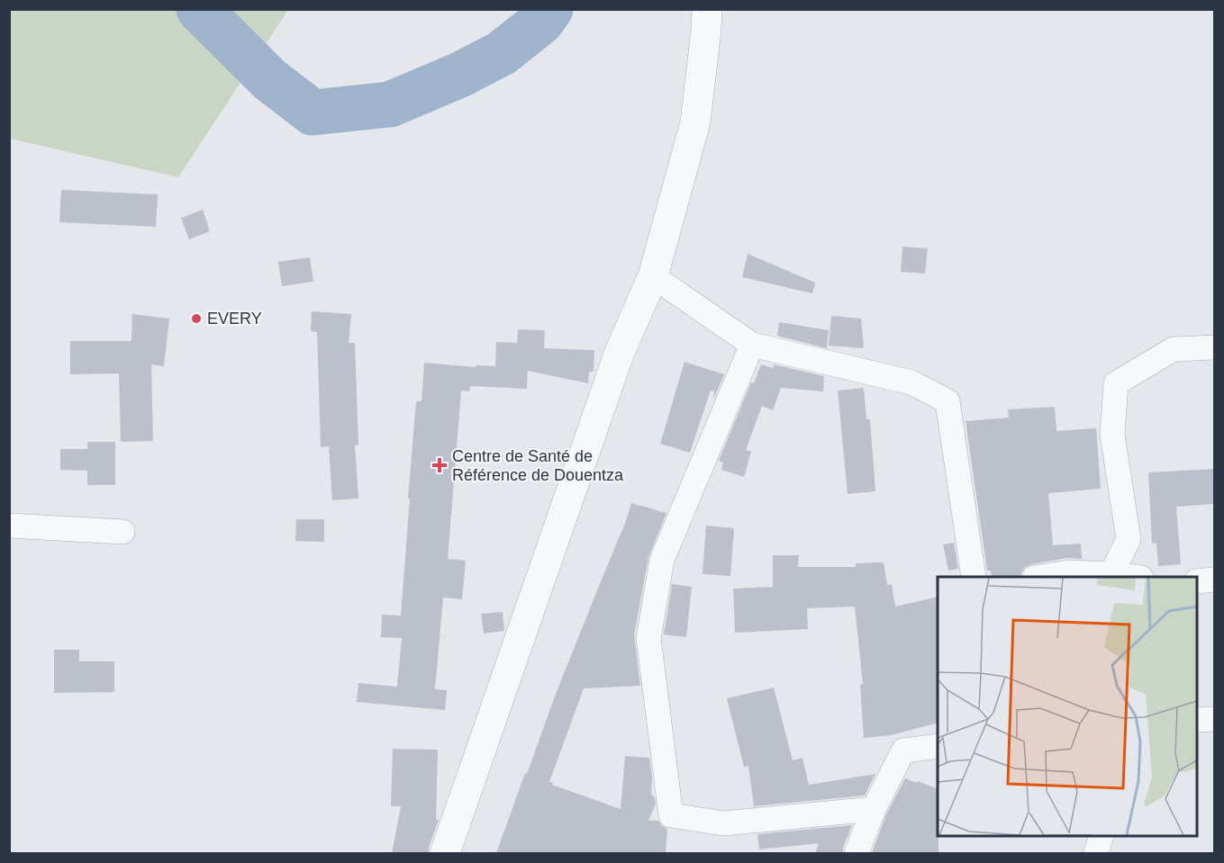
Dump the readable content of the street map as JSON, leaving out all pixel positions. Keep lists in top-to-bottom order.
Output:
{
  "places": {
    "other": ["EVERY"],
    "health": ["Centre de Santé de Référence de Douentza"]
  }
}
